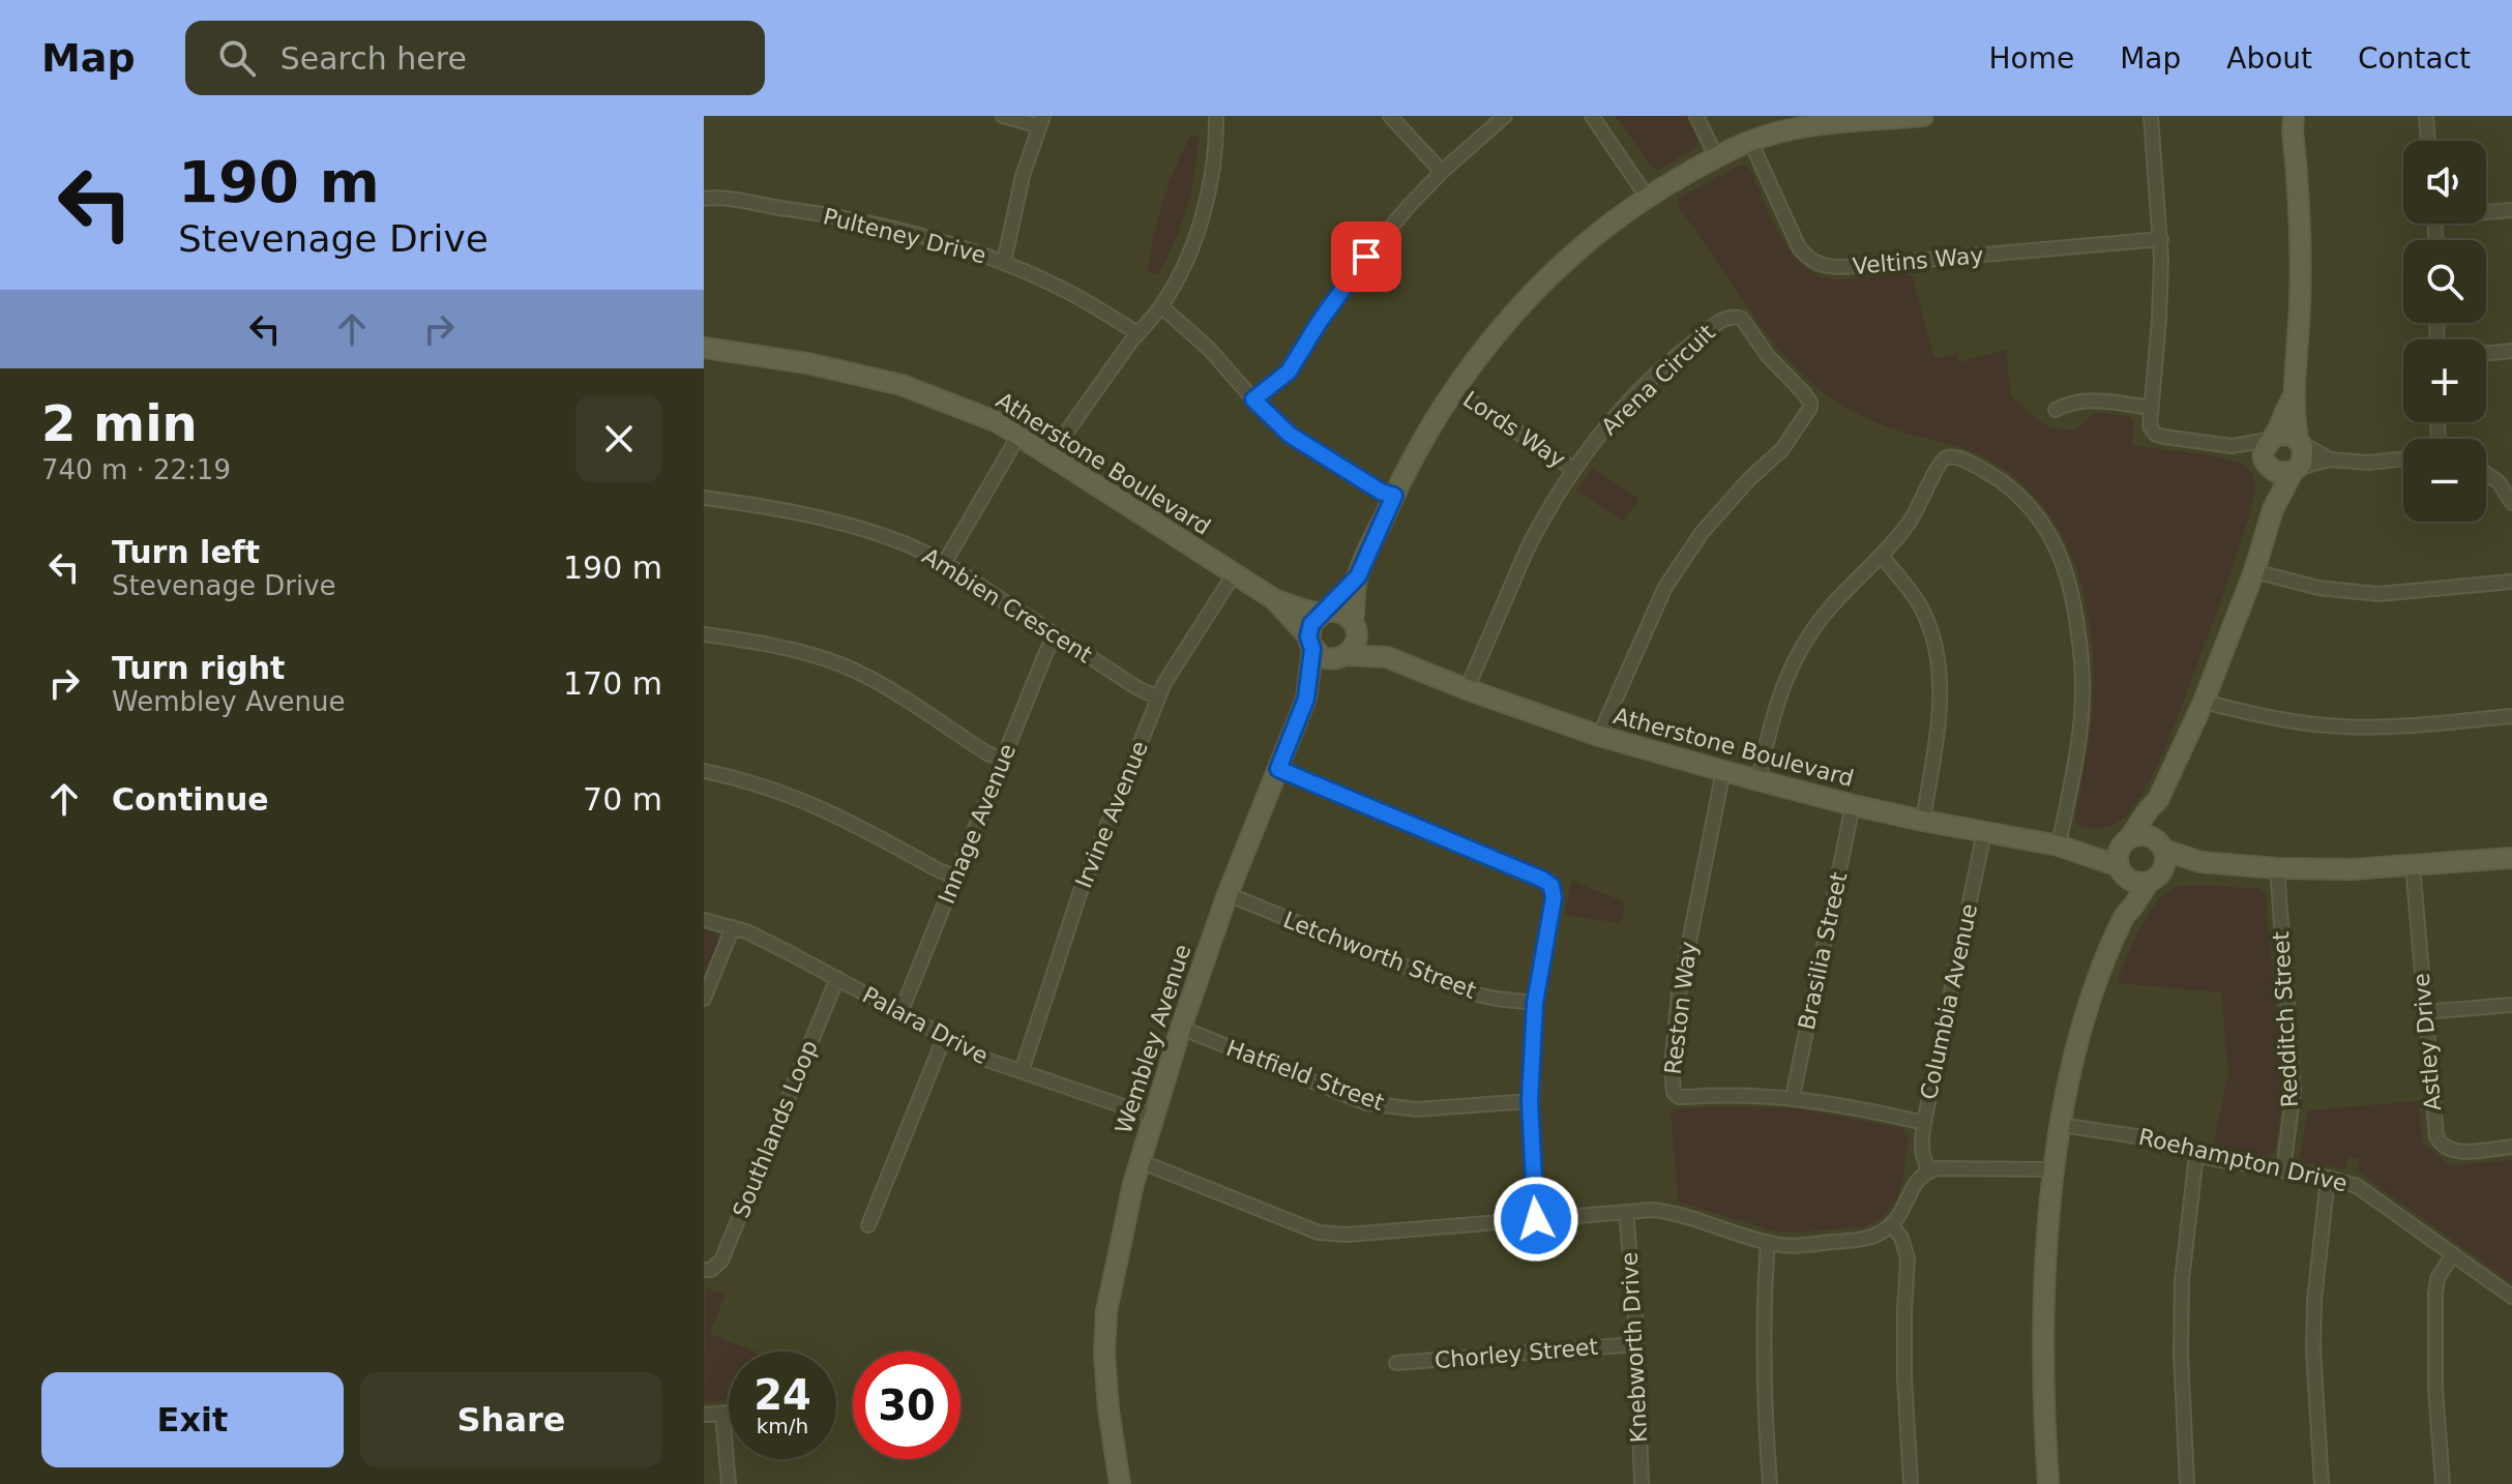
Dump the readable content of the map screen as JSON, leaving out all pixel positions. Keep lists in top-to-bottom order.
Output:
{
  "streets": {
    "street": [
      "Pulteney Drive",
      "Veltins Way",
      "Arena Circuit",
      "Lords Way",
      "Atherstone Boulevard",
      "Ambien Crescent",
      "Irvine Avenue",
      "Innage Avenue",
      "Brasilia Street",
      "Letchworth Street",
      "Columbia Avenue",
      "Reston Way",
      "Redditch Street",
      "Palara Drive",
      "Wembley Avenue",
      "Astley Drive",
      "Hatfield Street",
      "Southlands Loop",
      "Roehampton Drive",
      "Knebworth Drive",
      "Chorley Street"
    ]
  },
  "crossings": [
    ["Arena Circuit", "Lords Way"],
    ["Arena Circuit", "Atherstone Boulevard"],
    ["Atherstone Boulevard", "Irvine Avenue"],
    ["Atherstone Boulevard", "Brasilia Street"],
    ["Atherstone Boulevard", "Columbia Avenue"],
    ["Atherstone Boulevard", "Reston Way"],
    ["Atherstone Boulevard", "Wembley Avenue"],
    ["Ambien Crescent", "Irvine Avenue"],
    ["Ambien Crescent", "Innage Avenue"],
    ["Irvine Avenue", "Palara Drive"],
    ["Innage Avenue", "Palara Drive"],
    ["Brasilia Street", "Reston Way"],
    ["Letchworth Street", "Wembley Avenue"],
    ["Columbia Avenue", "Reston Way"],
    ["Redditch Street", "Roehampton Drive"],
    ["Palara Drive", "Wembley Avenue"],
    ["Palara Drive", "Southlands Loop"],
    ["Wembley Avenue", "Hatfield Street"],
    ["Knebworth Drive", "Chorley Street"]
  ],
  "page": {
    "header": "Map",
    "search": "Search here",
    "nav": [
      "Home",
      "Map",
      "About",
      "Contact"
    ],
    "turn": ["190 m", "Stevenage Drive"],
    "map_buttons": ["+", "−"],
    "heading": ["2 min", "740 m · 22:19"],
    "list": [
      {
        "name": "Turn left",
        "note": "Stevenage Drive",
        "value": "190 m"
      },
      {
        "name": "Turn right",
        "note": "Wembley Avenue",
        "value": "170 m"
      },
      {
        "name": "Continue",
        "value": "70 m"
      }
    ],
    "speed": "24 km/h",
    "limit": "30",
    "buttons": ["Exit", "Share"]
  }
}
